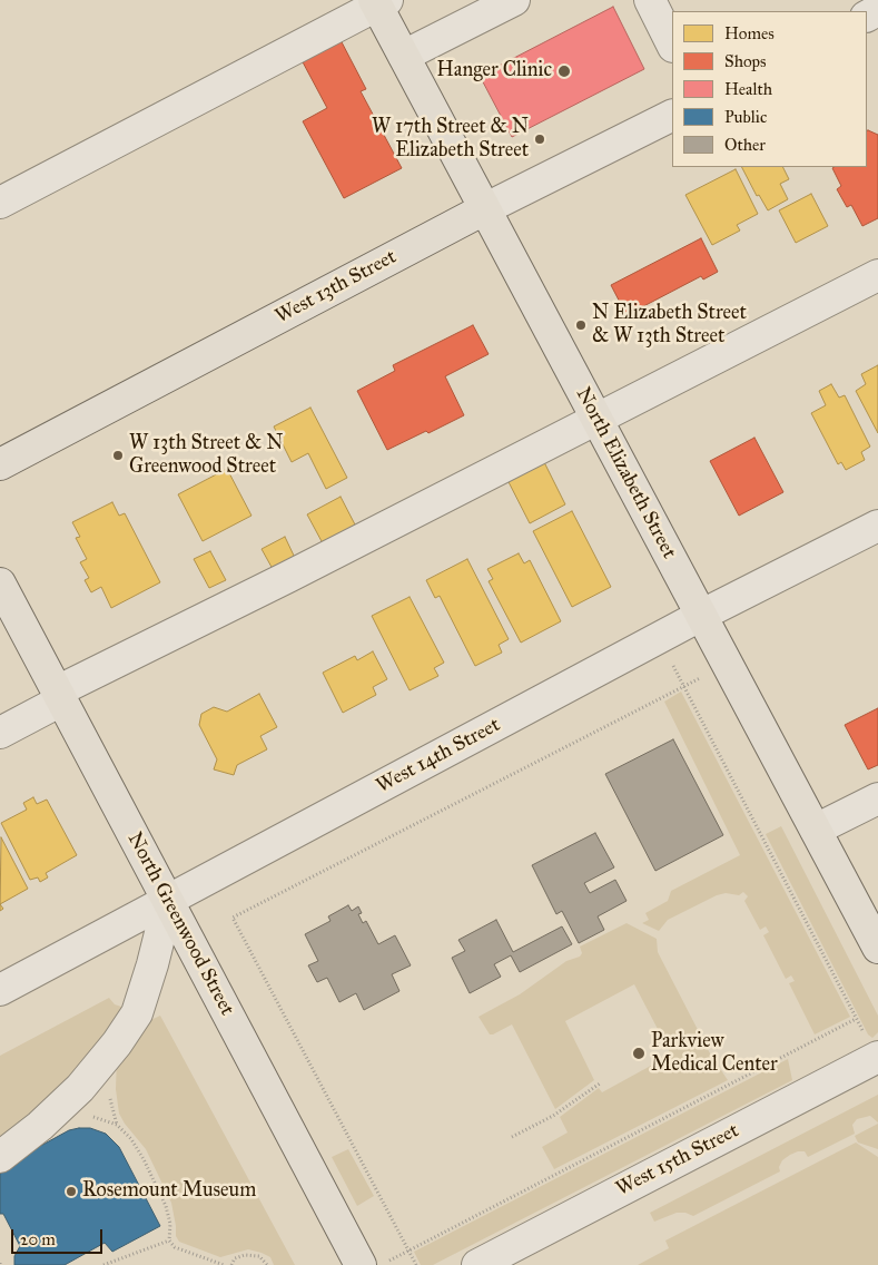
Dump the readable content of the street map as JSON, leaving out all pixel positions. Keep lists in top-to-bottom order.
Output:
{
  "streets": {
    "main road": ["West 13th Street", "North Elizabeth Street", "North Greenwood Street"],
    "street": ["West 14th Street", "West 15th Street"]
  },
  "crossings": [
    ["West 13th Street", "North Elizabeth Street"],
    ["North Elizabeth Street", "West 14th Street"],
    ["West 14th Street", "North Greenwood Street"]
  ],
  "places": [
    "Hanger Clinic",
    "W 17th Street & N Elizabeth Street",
    "N Elizabeth Street & W 13th Street",
    "W 13th Street & N Greenwood Street",
    "Parkview Medical Center",
    "Rosemount Museum"
  ],
  "legend": [
    "Homes",
    "Shops",
    "Health",
    "Public",
    "Other"
  ],
  "scale_bar": "20 m"
}
